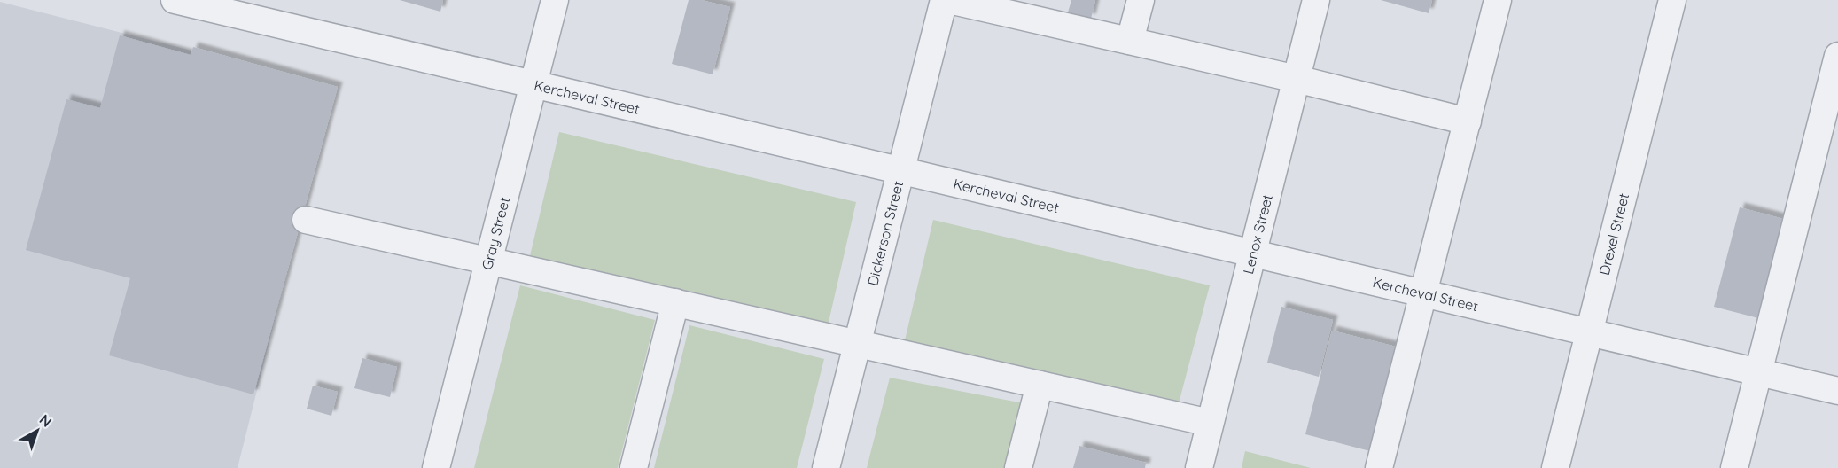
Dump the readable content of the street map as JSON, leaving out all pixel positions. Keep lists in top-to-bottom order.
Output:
{
  "streets": {
    "street": [
      "Kercheval Street",
      "Gray Street",
      "Dickerson Street",
      "Lenox Street",
      "Drexel Street"
    ]
  },
  "crossings": [
    ["Kercheval Street", "Gray Street"],
    ["Kercheval Street", "Dickerson Street"],
    ["Kercheval Street", "Lenox Street"],
    ["Kercheval Street", "Drexel Street"]
  ],
  "north": "top right"
}
